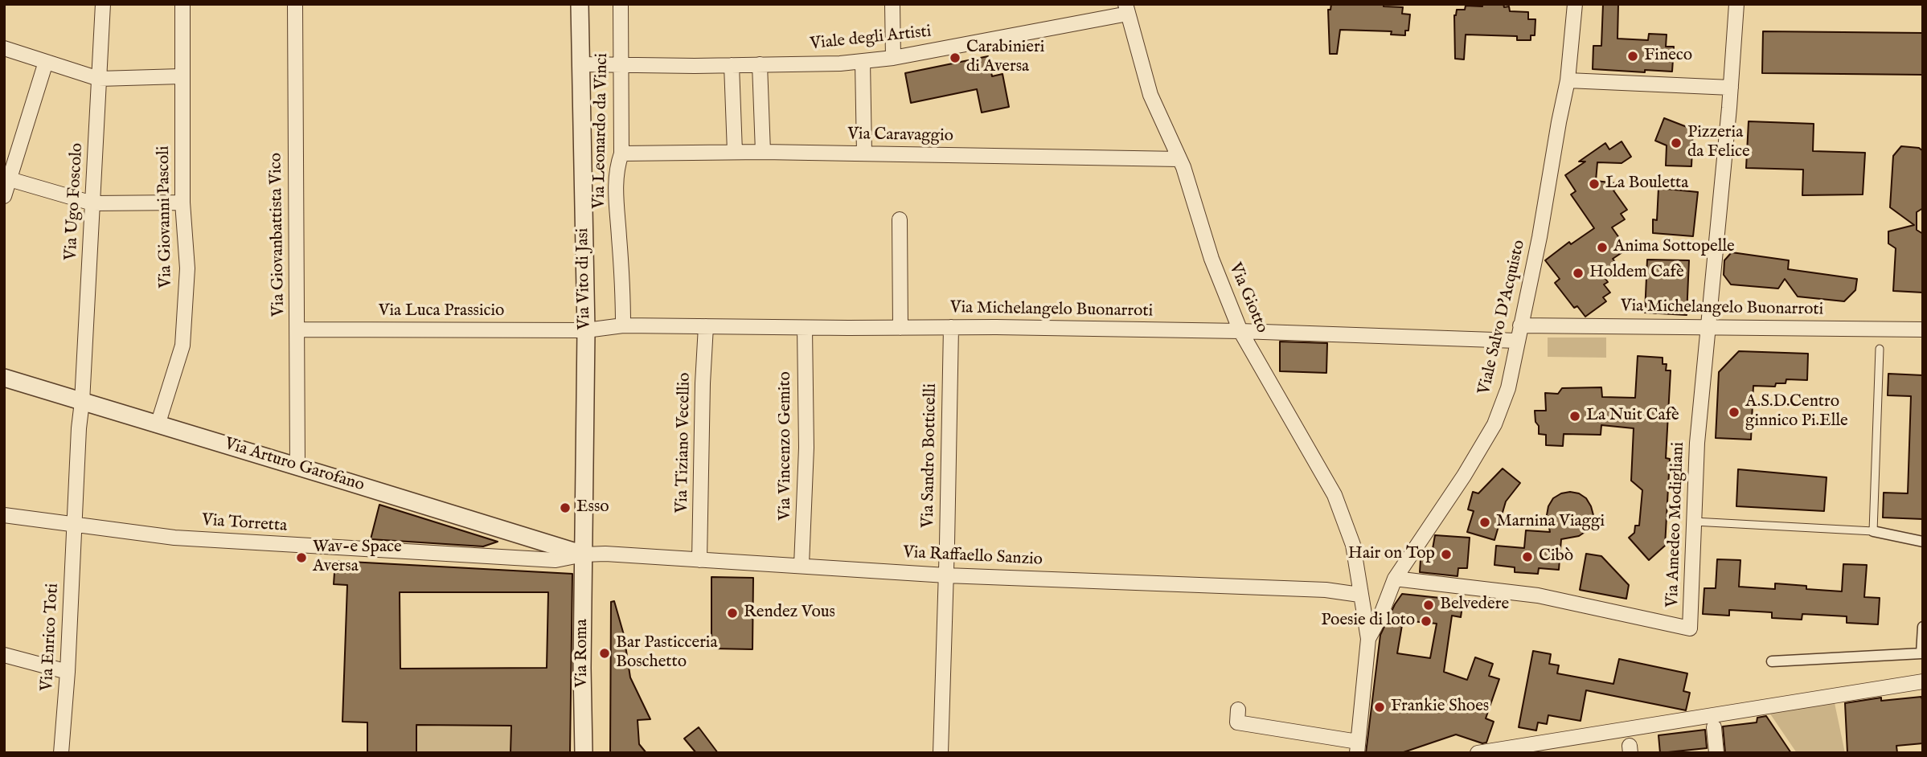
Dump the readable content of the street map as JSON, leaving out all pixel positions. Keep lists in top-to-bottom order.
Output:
{
  "streets": {
    "street": [
      "Viale degli Artisti",
      "Via Leonardo da Vinci",
      "Via Caravaggio",
      "Via Ugo Foscolo",
      "Via Giovanni Pascoli",
      "Via Giovanbattista Vico",
      "Via Vito di Jasi",
      "Via Giotto",
      "Via Michelangelo Buonarroti",
      "Via Luca Prassicio",
      "Viale Salvo D'Acquisto",
      "Via Tiziano Vecellio",
      "Via Vincenzo Gemito",
      "Via Sandro Botticelli",
      "Via Arturo Garofano",
      "Via Torretta",
      "Via Amedeo Modigliani",
      "Via Raffaello Sanzio",
      "Via Enrico Toti",
      "Via Roma"
    ]
  },
  "crossings": [
    ["Viale degli Artisti", "Via Leonardo da Vinci"],
    ["Viale degli Artisti", "Via Vito di Jasi"],
    ["Viale degli Artisti", "Via Giotto"],
    ["Via Leonardo da Vinci", "Via Caravaggio"],
    ["Via Leonardo da Vinci", "Via Michelangelo Buonarroti"],
    ["Via Caravaggio", "Via Giotto"],
    ["Via Ugo Foscolo", "Via Arturo Garofano"],
    ["Via Ugo Foscolo", "Via Torretta"],
    ["Via Ugo Foscolo", "Via Enrico Toti"],
    ["Via Giovanni Pascoli", "Via Arturo Garofano"],
    ["Via Giovanbattista Vico", "Via Luca Prassicio"],
    ["Via Giovanbattista Vico", "Via Arturo Garofano"],
    ["Via Vito di Jasi", "Via Michelangelo Buonarroti"],
    ["Via Vito di Jasi", "Via Luca Prassicio"],
    ["Via Vito di Jasi", "Via Arturo Garofano"],
    ["Via Vito di Jasi", "Via Torretta"],
    ["Via Vito di Jasi", "Via Raffaello Sanzio"],
    ["Via Vito di Jasi", "Via Roma"],
    ["Via Giotto", "Via Michelangelo Buonarroti"],
    ["Via Giotto", "Viale Salvo D'Acquisto"],
    ["Via Giotto", "Via Raffaello Sanzio"],
    ["Via Michelangelo Buonarroti", "Via Luca Prassicio"],
    ["Via Michelangelo Buonarroti", "Viale Salvo D'Acquisto"],
    ["Via Michelangelo Buonarroti", "Via Tiziano Vecellio"],
    ["Via Michelangelo Buonarroti", "Via Vincenzo Gemito"],
    ["Via Michelangelo Buonarroti", "Via Sandro Botticelli"],
    ["Via Michelangelo Buonarroti", "Via Amedeo Modigliani"],
    ["Viale Salvo D'Acquisto", "Via Amedeo Modigliani"],
    ["Via Tiziano Vecellio", "Via Raffaello Sanzio"],
    ["Via Vincenzo Gemito", "Via Raffaello Sanzio"],
    ["Via Sandro Botticelli", "Via Raffaello Sanzio"],
    ["Via Arturo Garofano", "Via Torretta"],
    ["Via Arturo Garofano", "Via Raffaello Sanzio"],
    ["Via Arturo Garofano", "Via Roma"],
    ["Via Torretta", "Via Raffaello Sanzio"],
    ["Via Torretta", "Via Enrico Toti"],
    ["Via Torretta", "Via Roma"],
    ["Via Raffaello Sanzio", "Via Roma"]
  ],
  "places": [
    "Fineco",
    "Carabinieri di Aversa",
    "Pizzeria da Felice",
    "La Bouletta",
    "Anima Sottopelle",
    "Holdem Cafè",
    "A.S.D.Centro ginnico Pi.Elle",
    "La Nuit Cafè",
    "Esso",
    "Marnina Viaggi",
    "Hair on Top",
    "Cibò",
    "Wav-e Space Aversa",
    "Belvedere",
    "Rendez Vous",
    "Poesie di loto",
    "Bar Pasticceria Boschetto",
    "Frankie Shoes"
  ]
}
